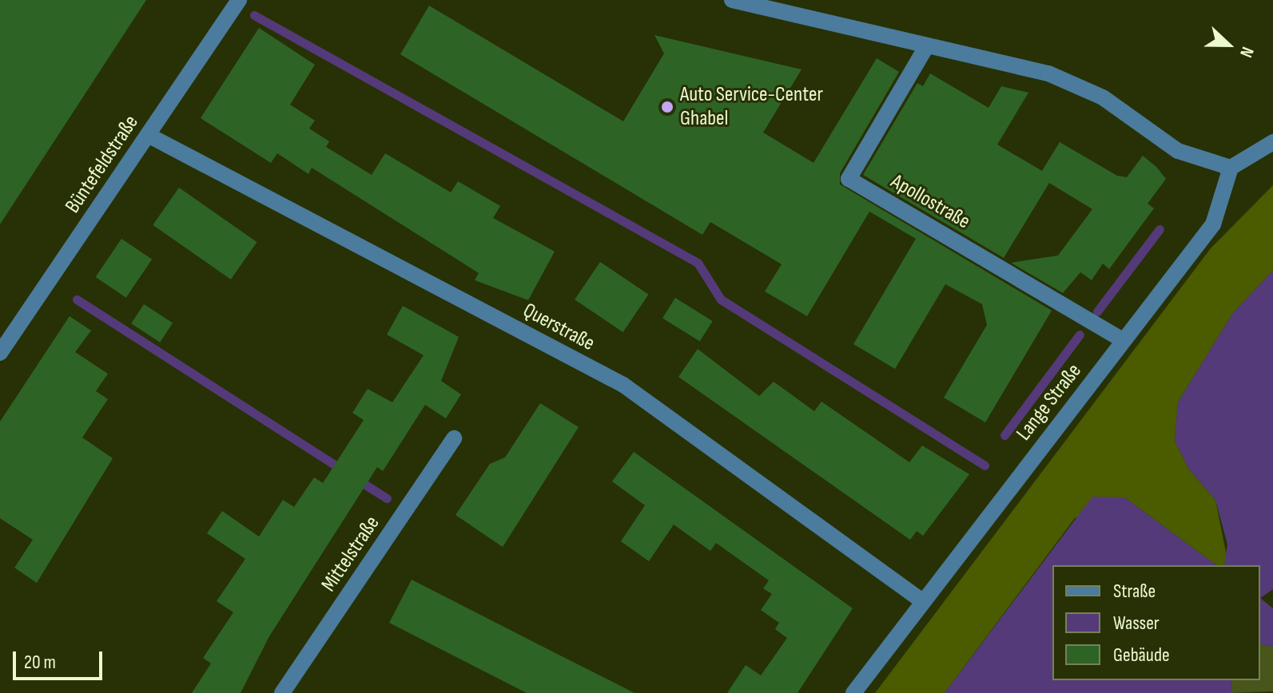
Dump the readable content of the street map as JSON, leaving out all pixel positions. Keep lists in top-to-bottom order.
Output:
{
  "streets": {
    "street": [
      "Büntefeldstraße",
      "Apollostraße",
      "Querstraße",
      "Lange Straße",
      "Mittelstraße"
    ]
  },
  "crossings": [
    ["Büntefeldstraße", "Querstraße"],
    ["Apollostraße", "Lange Straße"],
    ["Querstraße", "Lange Straße"]
  ],
  "places": ["Auto Service-Center Ghabel"],
  "legend": ["Straße", "Wasser", "Gebäude"],
  "scale_bar": "20 m",
  "north": "right"
}
